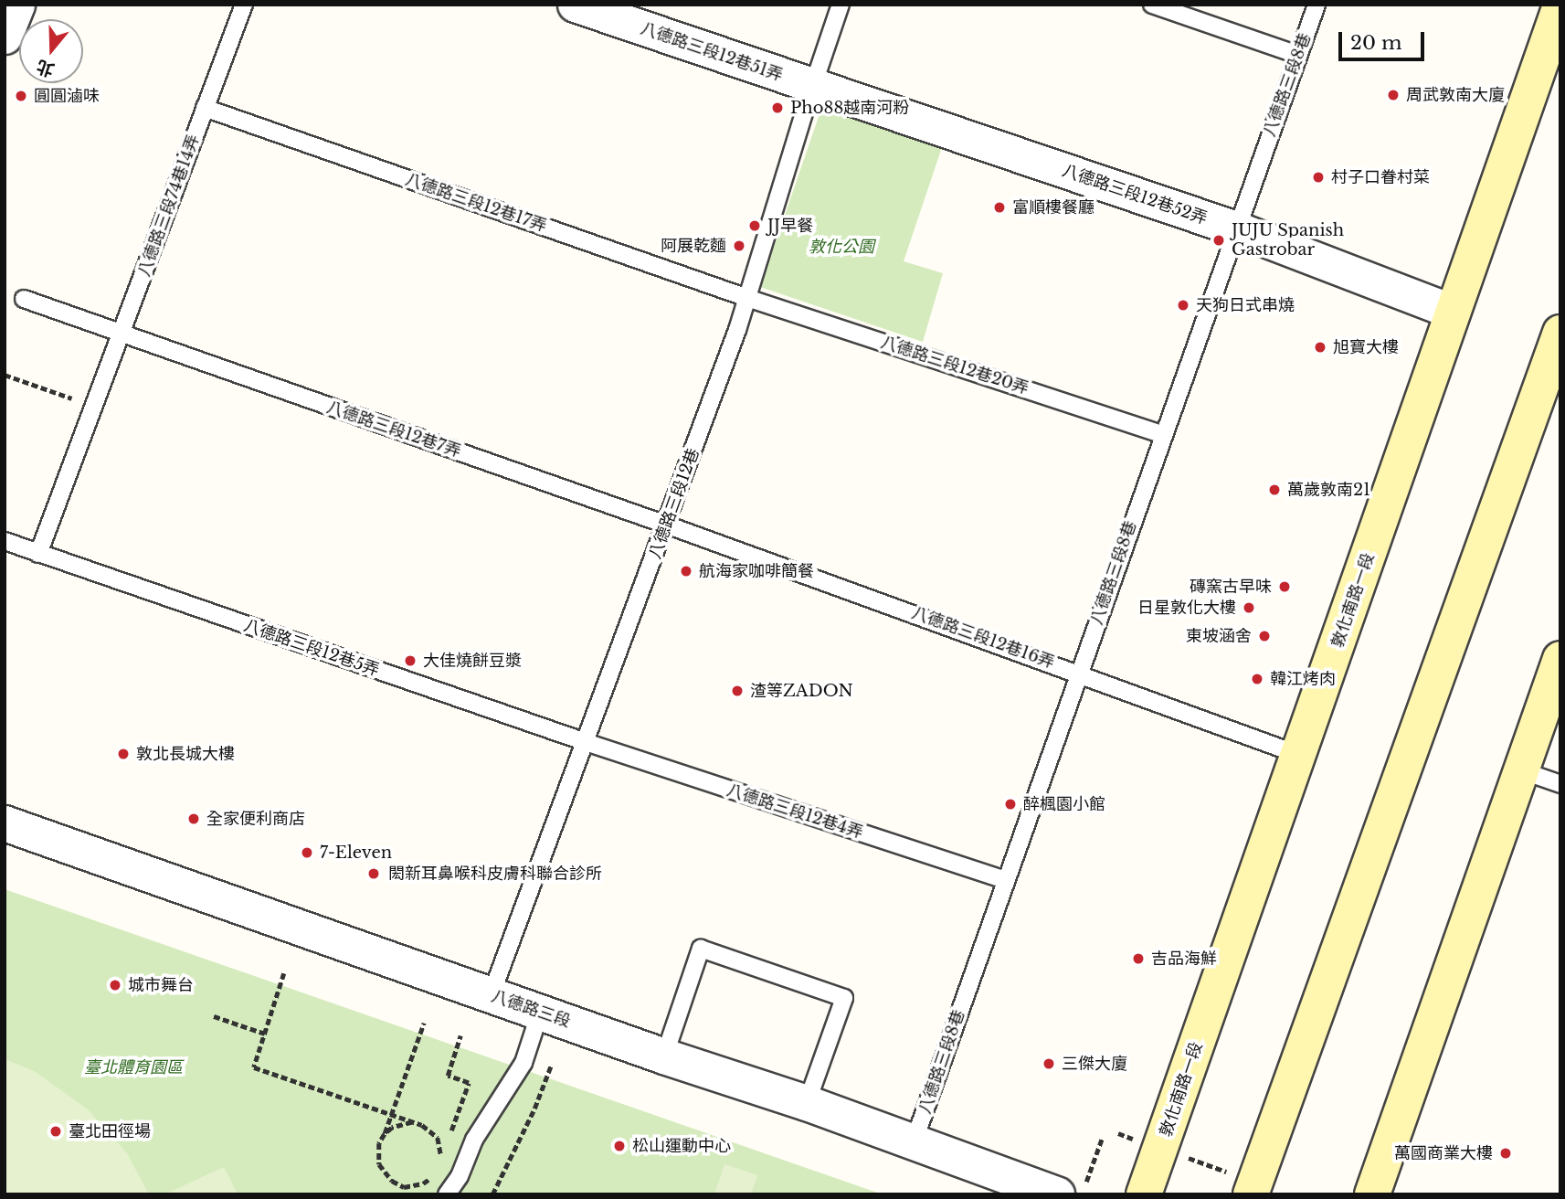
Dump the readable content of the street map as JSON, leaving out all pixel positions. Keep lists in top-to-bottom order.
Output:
{
  "streets": {
    "main road": ["敦化南路一段"],
    "street": ["八德路三段12巷51弄", "八德路三段12巷52弄", "八德路三段"],
    "lane": [
      "八德路三段8巷",
      "八德路三段12巷17弄",
      "八德路三段74巷14弄",
      "八德路三段12巷20弄",
      "八德路三段12巷7弄",
      "八德路三段12巷",
      "八德路三段12巷16弄",
      "八德路三段12巷5弄",
      "八德路三段12巷4弄"
    ]
  },
  "crossings": [
    ["八德路三段12巷51弄", "八德路三段12巷52弄"],
    ["八德路三段12巷51弄", "八德路三段12巷"],
    ["八德路三段8巷", "八德路三段12巷52弄"],
    ["八德路三段8巷", "八德路三段12巷20弄"],
    ["八德路三段8巷", "八德路三段12巷16弄"],
    ["八德路三段8巷", "八德路三段12巷4弄"],
    ["八德路三段8巷", "八德路三段"],
    ["八德路三段12巷52弄", "八德路三段12巷"],
    ["八德路三段12巷52弄", "敦化南路一段"],
    ["八德路三段12巷17弄", "八德路三段74巷14弄"],
    ["八德路三段12巷17弄", "八德路三段12巷20弄"],
    ["八德路三段12巷17弄", "八德路三段12巷"],
    ["八德路三段74巷14弄", "八德路三段12巷7弄"],
    ["八德路三段74巷14弄", "八德路三段12巷5弄"],
    ["八德路三段12巷20弄", "八德路三段12巷"],
    ["八德路三段12巷7弄", "八德路三段12巷"],
    ["八德路三段12巷7弄", "八德路三段12巷16弄"],
    ["八德路三段12巷", "八德路三段12巷16弄"],
    ["八德路三段12巷", "八德路三段12巷5弄"],
    ["八德路三段12巷", "八德路三段12巷4弄"],
    ["八德路三段12巷", "八德路三段"],
    ["敦化南路一段", "八德路三段12巷16弄"],
    ["八德路三段12巷5弄", "八德路三段12巷4弄"]
  ],
  "parks": ["敦化公園", "臺北體育園區"],
  "places": [
    "周武敦南大廈",
    "圓圓滷味",
    "Pho88越南河粉",
    "村子口眷村菜",
    "富順樓餐廳",
    "JJ早餐",
    "JUJU Spanish Gastrobar",
    "阿展乾麵",
    "天狗日式串燒",
    "旭寶大樓",
    "萬歲敦南21",
    "航海家咖啡簡餐",
    "磚窯古早味",
    "日星敦化大樓",
    "東坡涵舍",
    "大佳燒餅豆漿",
    "韓江烤肉",
    "渣等ZADON",
    "敦北長城大樓",
    "醉楓園小館",
    "全家便利商店",
    "7-Eleven",
    "閎新耳鼻喉科皮膚科聯合診所",
    "吉品海鮮",
    "城市舞台",
    "三傑大廈",
    "臺北田徑場",
    "松山運動中心",
    "萬國商業大樓"
  ],
  "scale_bar": "20 m",
  "north": "bottom"
}
